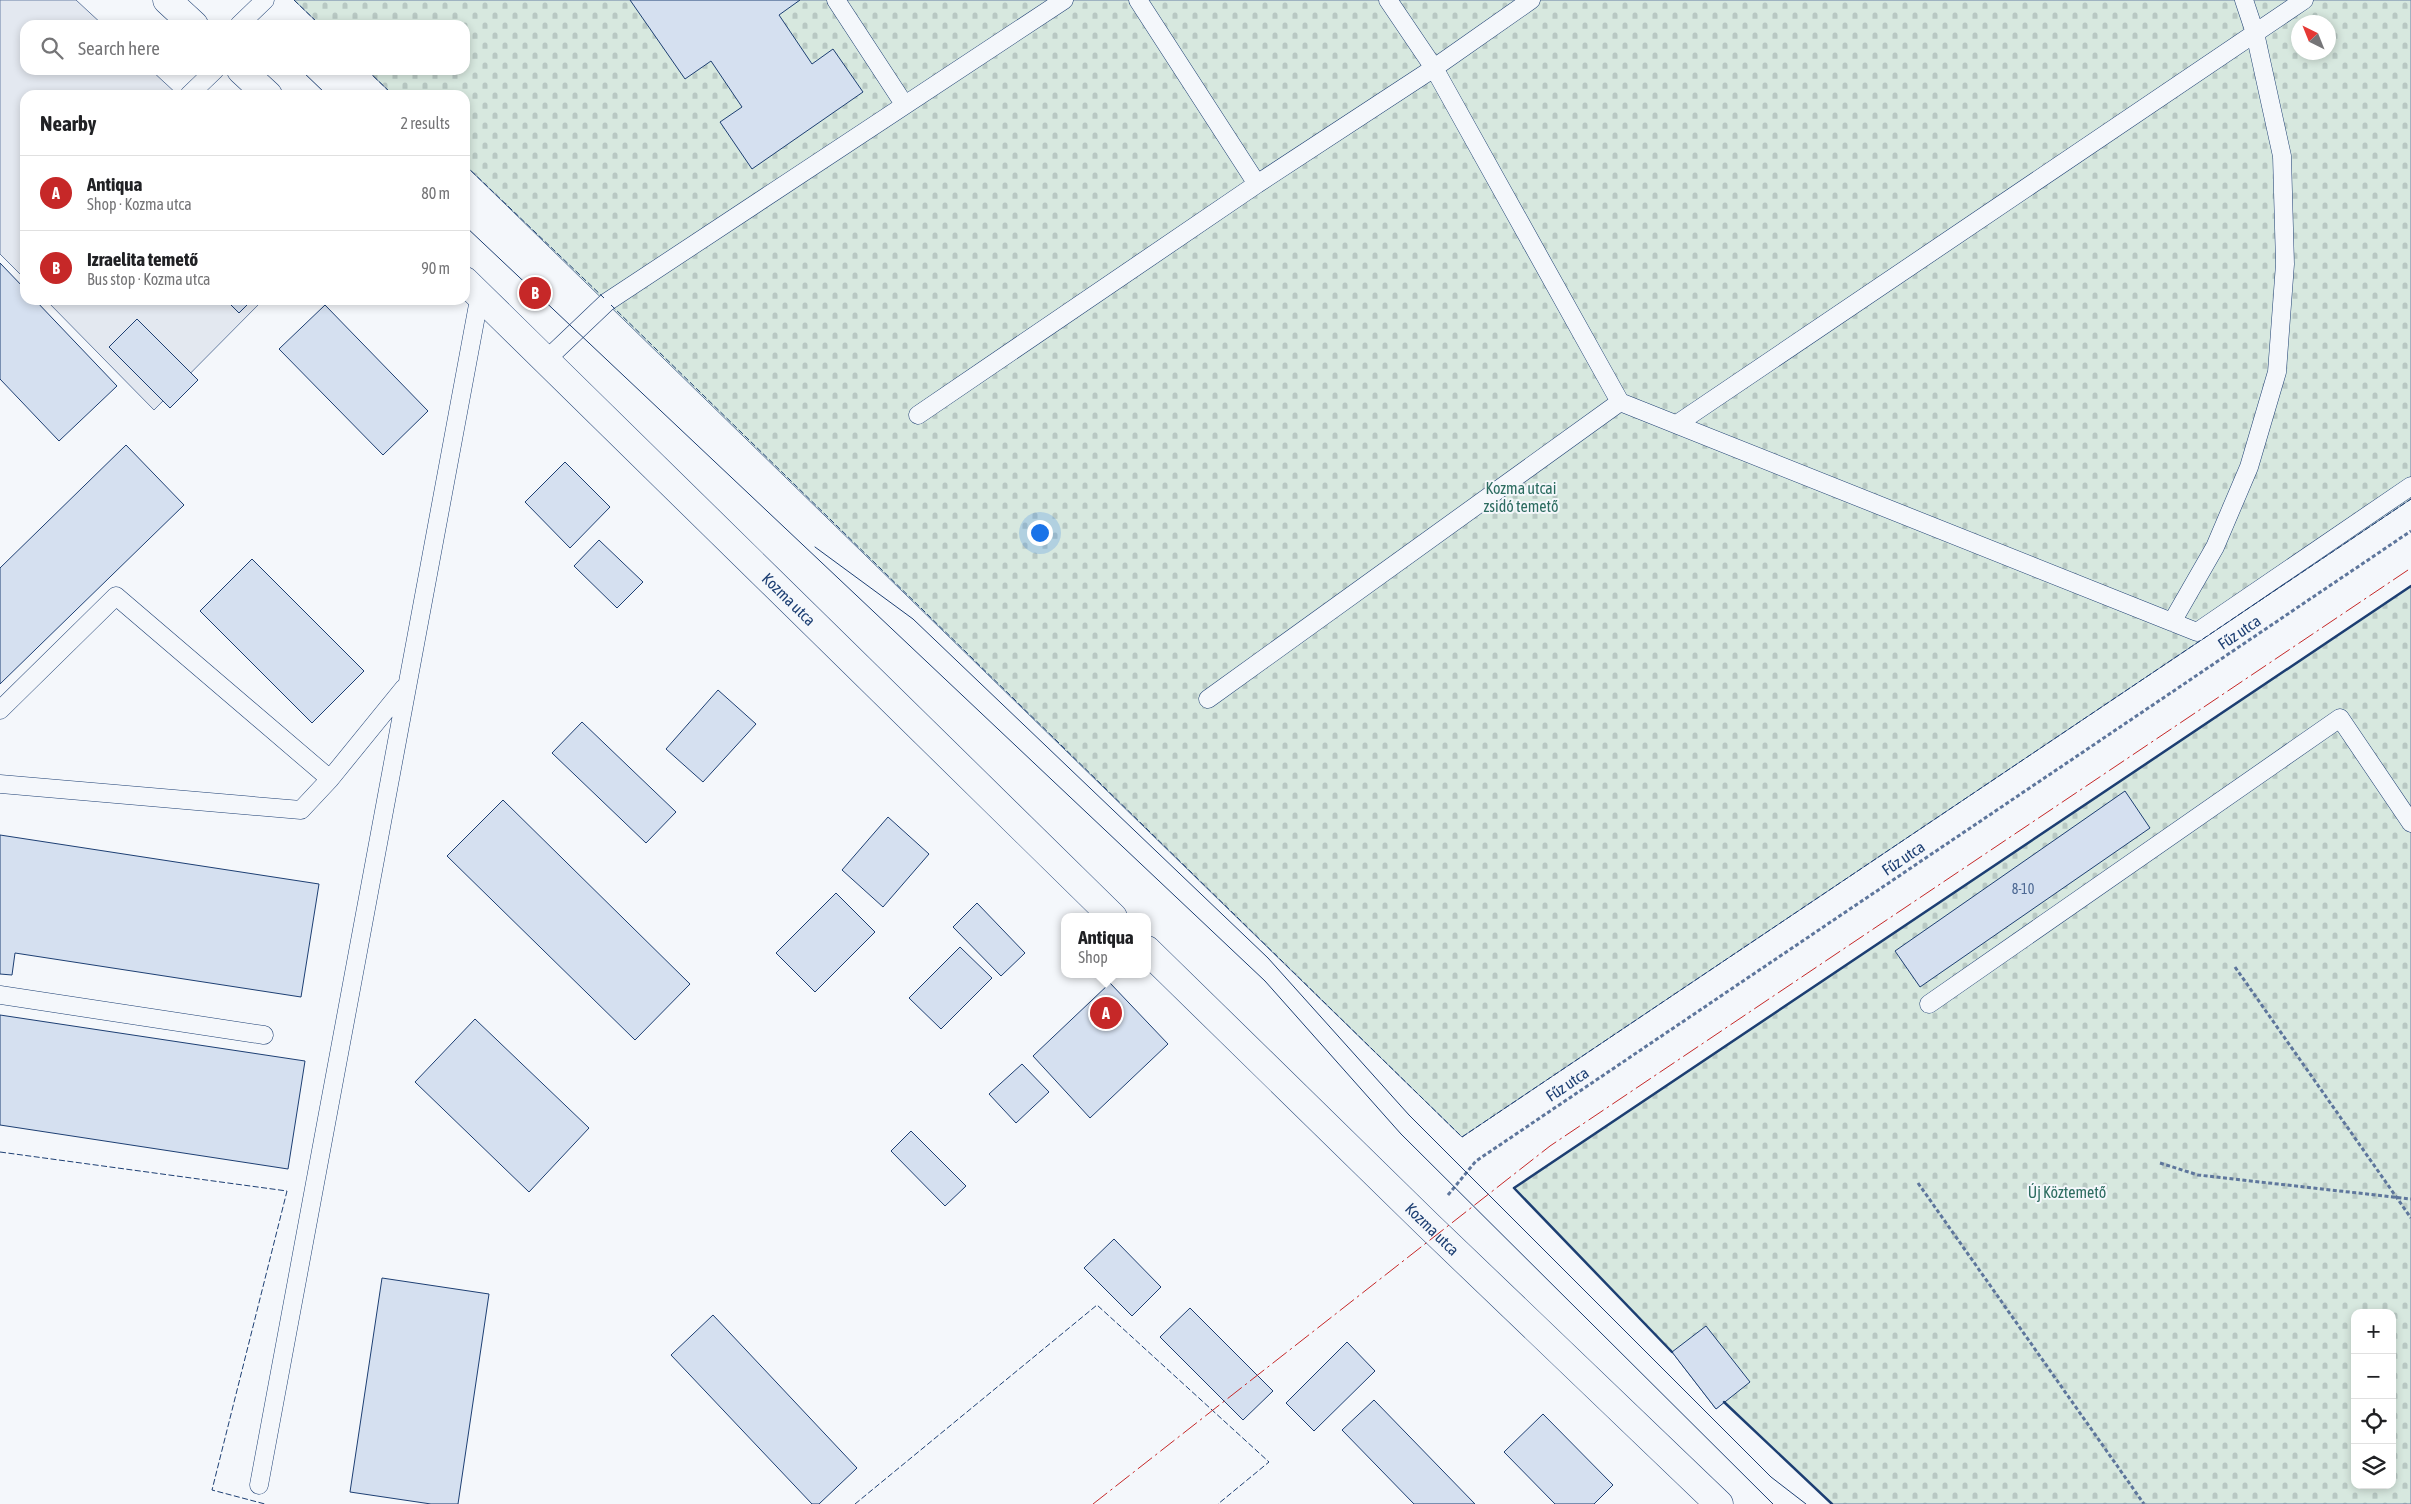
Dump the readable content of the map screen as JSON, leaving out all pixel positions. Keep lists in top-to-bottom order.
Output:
{
  "streets": {
    "street": ["Kozma utca"],
    "path": ["Fűz utca"]
  },
  "crossings": [
    ["Kozma utca", "Fűz utca"]
  ],
  "parks": ["Kozma utcai zsidó temető", "Új Köztemető"],
  "house_numbers": ["8-10"],
  "north": "top left",
  "page": {
    "search": "Search here",
    "heading": ["Nearby", "2 results"],
    "list": [
      {
        "mark": "A",
        "name": "Antiqua",
        "note": "Shop · Kozma utca",
        "value": "80 m"
      },
      {
        "mark": "B",
        "name": "Izraelita temető",
        "note": "Bus stop · Kozma utca",
        "value": "90 m"
      }
    ],
    "pins": ["B", "A"],
    "popup": ["Antiqua", "Shop"],
    "map_buttons": ["+", "−"]
  }
}
